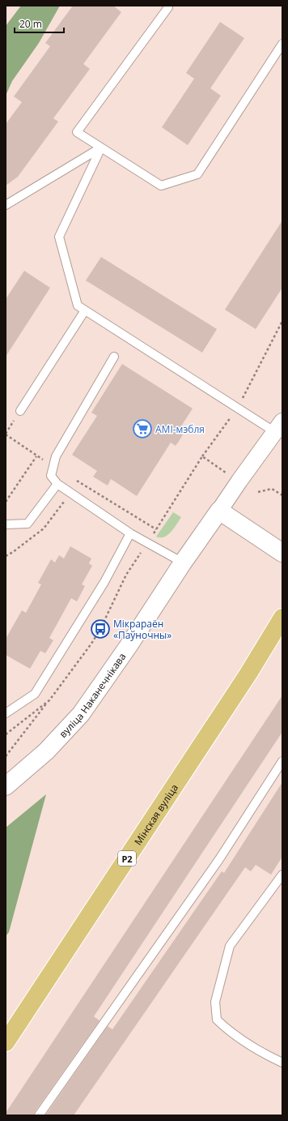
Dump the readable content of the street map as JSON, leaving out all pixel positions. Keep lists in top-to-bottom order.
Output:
{
  "streets": {
    "main road": ["вуліца Наканечнікава", "Мінская вуліца", "Р2"]
  },
  "places": {
    "supermarket": ["AMI-мэбля"],
    "bus stop": ["Мікрараён «Паўночны»"]
  },
  "scale_bar": "20 m"
}
